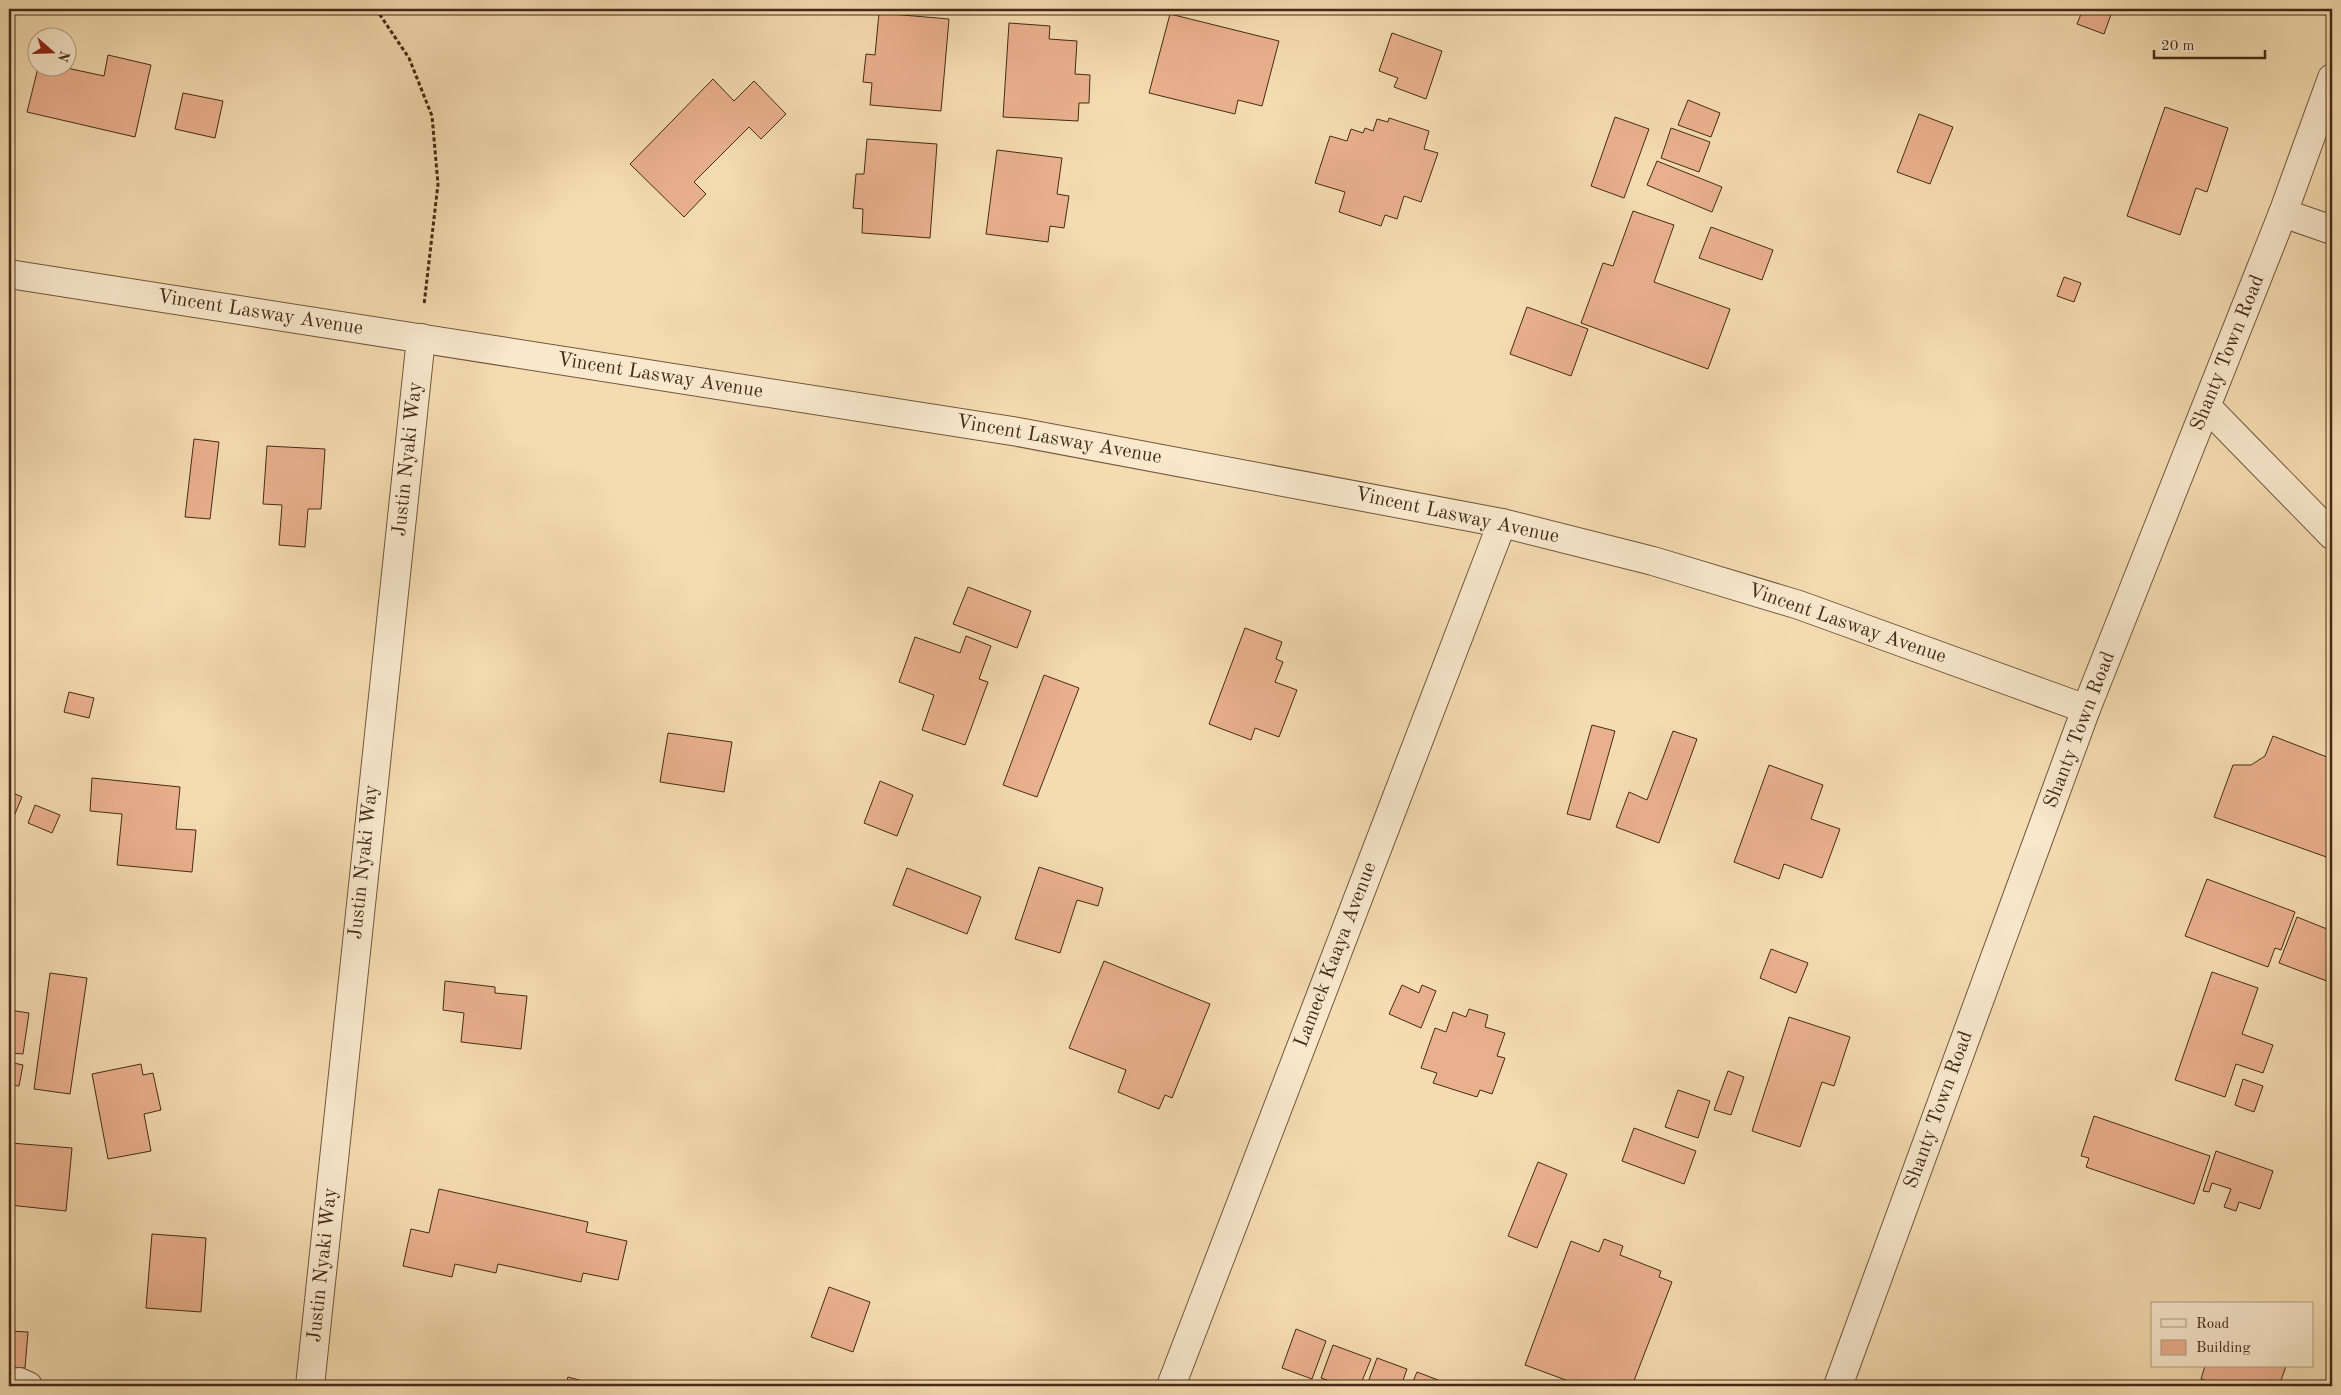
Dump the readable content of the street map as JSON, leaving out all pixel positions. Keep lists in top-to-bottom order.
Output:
{
  "streets": {
    "street": [
      "Vincent Lasway Avenue",
      "Shanty Town Road",
      "Justin Nyaki Way",
      "Lameck Kaaya Avenue"
    ]
  },
  "crossings": [
    ["Vincent Lasway Avenue", "Shanty Town Road"],
    ["Vincent Lasway Avenue", "Justin Nyaki Way"],
    ["Vincent Lasway Avenue", "Lameck Kaaya Avenue"]
  ],
  "legend": ["Road", "Building"],
  "scale_bar": "20 m",
  "north": "right"
}
